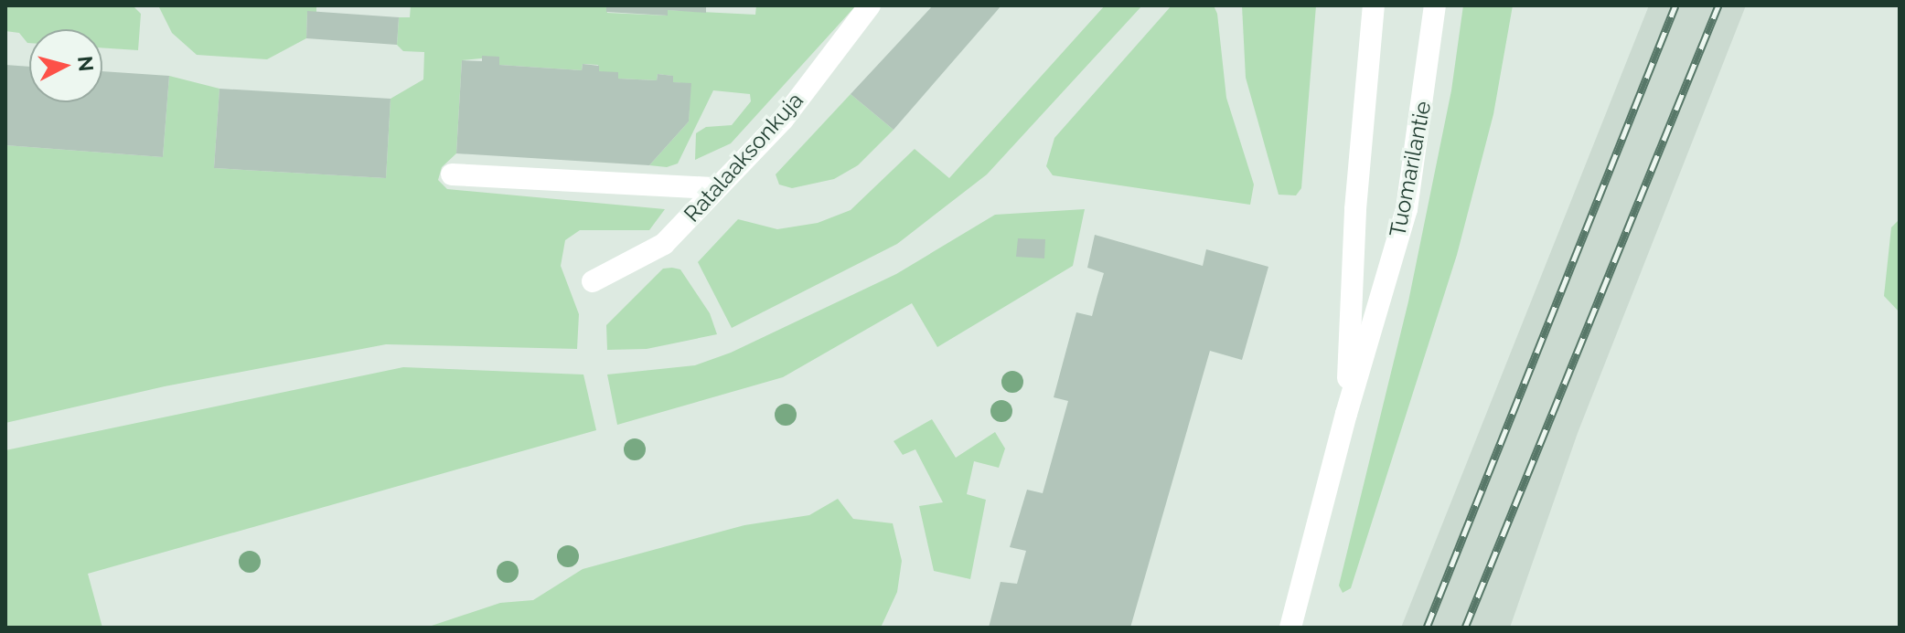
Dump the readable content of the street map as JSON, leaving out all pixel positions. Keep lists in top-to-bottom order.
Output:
{
  "streets": {
    "main road": ["Ratalaaksonkuja", "Tuomarilantie"]
  },
  "north": "right"
}
